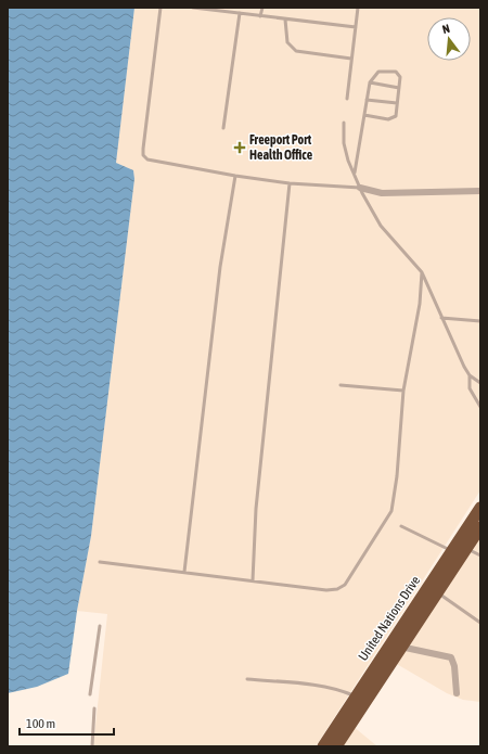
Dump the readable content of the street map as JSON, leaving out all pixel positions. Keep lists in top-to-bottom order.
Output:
{
  "streets": {
    "highway": ["United Nations Drive"]
  },
  "places": {
    "health": ["Freeport Port Health Office"]
  },
  "scale_bar": "100 m",
  "north": "top"
}
